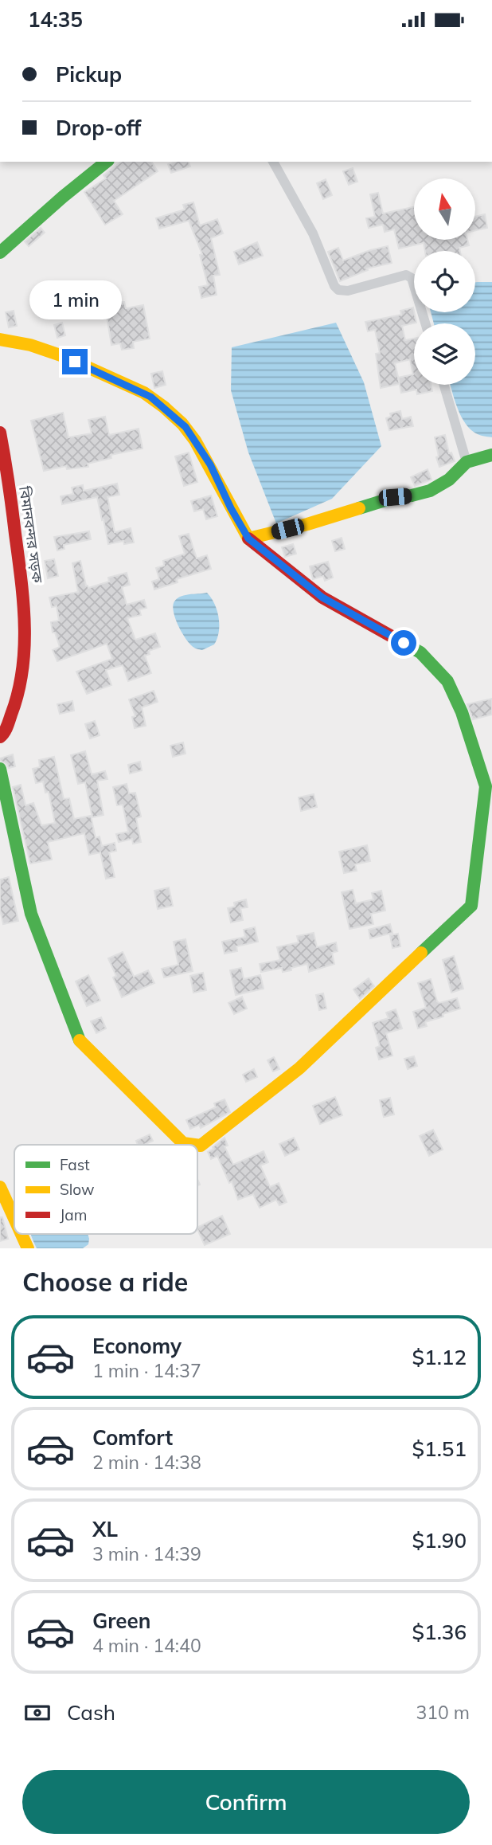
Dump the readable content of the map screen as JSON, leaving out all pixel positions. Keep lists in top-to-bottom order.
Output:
{
  "streets": {
    "street": ["বিমানবন্দর সড়ক"]
  },
  "legend": ["Fast", "Slow", "Jam"],
  "north": "top",
  "page": {
    "status": "14:35",
    "banner": ["Pickup", "Drop-off"],
    "bubble": "1 min",
    "heading": "Choose a ride",
    "list": [
      {
        "name": "Economy",
        "note": "1 min · 14:37",
        "value": "$1.12"
      },
      {
        "name": "Comfort",
        "note": "2 min · 14:38",
        "value": "$1.51"
      },
      {
        "name": "XL",
        "note": "3 min · 14:39",
        "value": "$1.90"
      },
      {
        "name": "Green",
        "note": "4 min · 14:40",
        "value": "$1.36"
      }
    ],
    "pay": ["Cash", "310 m"],
    "buttons": "Confirm"
  }
}
